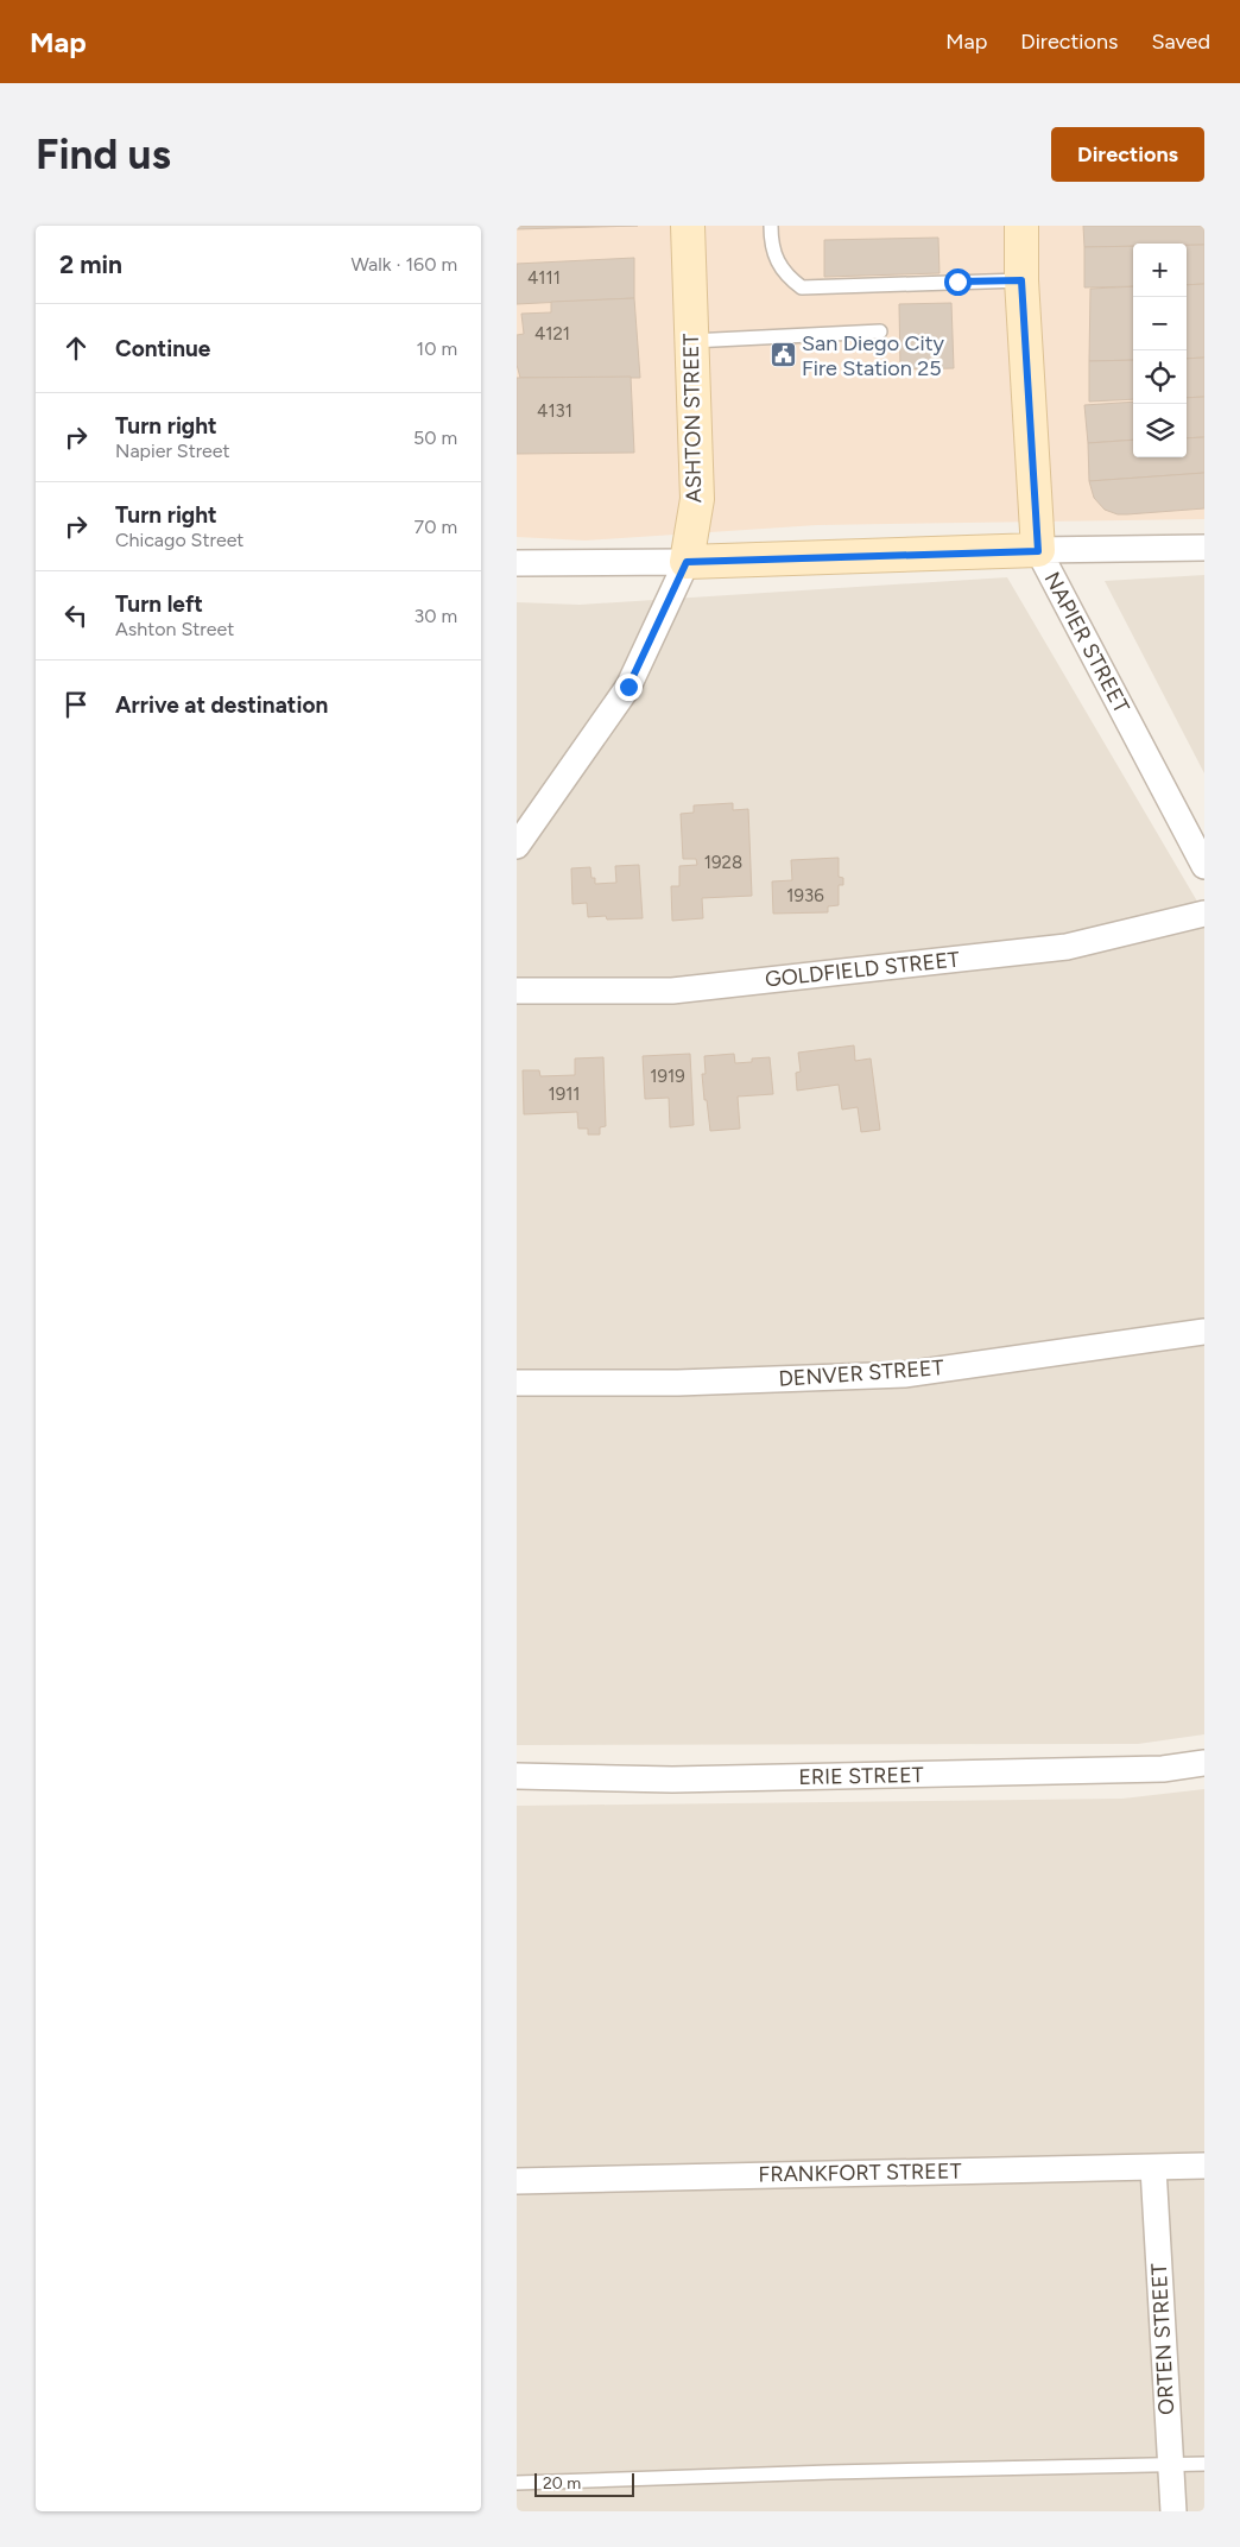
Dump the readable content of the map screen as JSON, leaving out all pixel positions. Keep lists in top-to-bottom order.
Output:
{
  "streets": {
    "street": [
      "ASHTON STREET",
      "NAPIER STREET",
      "GOLDFIELD STREET",
      "DENVER STREET",
      "ERIE STREET",
      "FRANKFORT STREET",
      "ORTEN STREET"
    ]
  },
  "crossings": [
    ["FRANKFORT STREET", "ORTEN STREET"]
  ],
  "places": {
    "public building": ["San Diego City Fire Station 25"]
  },
  "house_numbers": [
    "4111",
    "4121",
    "4131",
    "1928",
    "1936",
    "1919",
    "1911"
  ],
  "scale_bar": "20 m",
  "page": {
    "header": "Map",
    "nav": ["Map", "Directions", "Saved"],
    "buttons": "Directions",
    "title": "Find us",
    "heading": ["2 min", "Walk · 160 m"],
    "map_buttons": ["+", "−"],
    "list": [
      ["Continue", "10 m"],
      ["Turn right", "Napier Street", "50 m"],
      ["Turn right", "Chicago Street", "70 m"],
      ["Turn left", "Ashton Street", "30 m"],
      "Arrive at destination"
    ],
    "scale": "20 m"
  }
}
